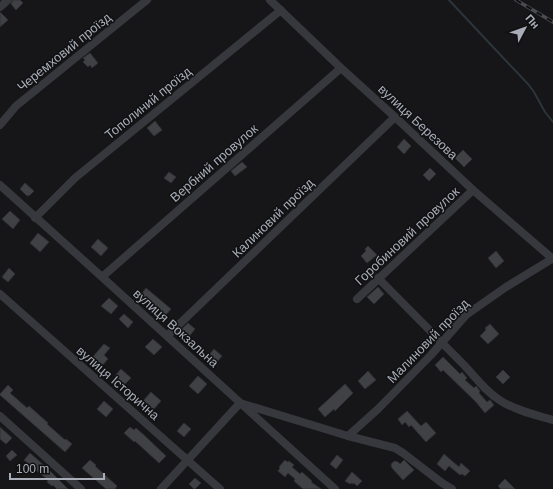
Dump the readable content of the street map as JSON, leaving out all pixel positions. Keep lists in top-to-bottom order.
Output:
{
  "streets": {
    "street": [
      "Черемховий проїзд",
      "Тополиний проїзд",
      "вулиця Березова",
      "Вербний провулок",
      "Калиновий проїзд",
      "Горобиновий провулок",
      "вулиця Вокзальна",
      "Малиновий проїзд",
      "вулиця Історична"
    ]
  },
  "crossings": [
    ["Тополиний проїзд", "вулиця Березова"],
    ["Тополиний проїзд", "вулиця Вокзальна"],
    ["вулиця Березова", "Вербний провулок"],
    ["вулиця Березова", "Калиновий проїзд"],
    ["вулиця Березова", "Горобиновий провулок"],
    ["вулиця Березова", "Малиновий проїзд"],
    ["Вербний провулок", "вулиця Вокзальна"],
    ["Калиновий проїзд", "вулиця Вокзальна"]
  ],
  "scale_bar": "100 m",
  "north": "top right"
}
